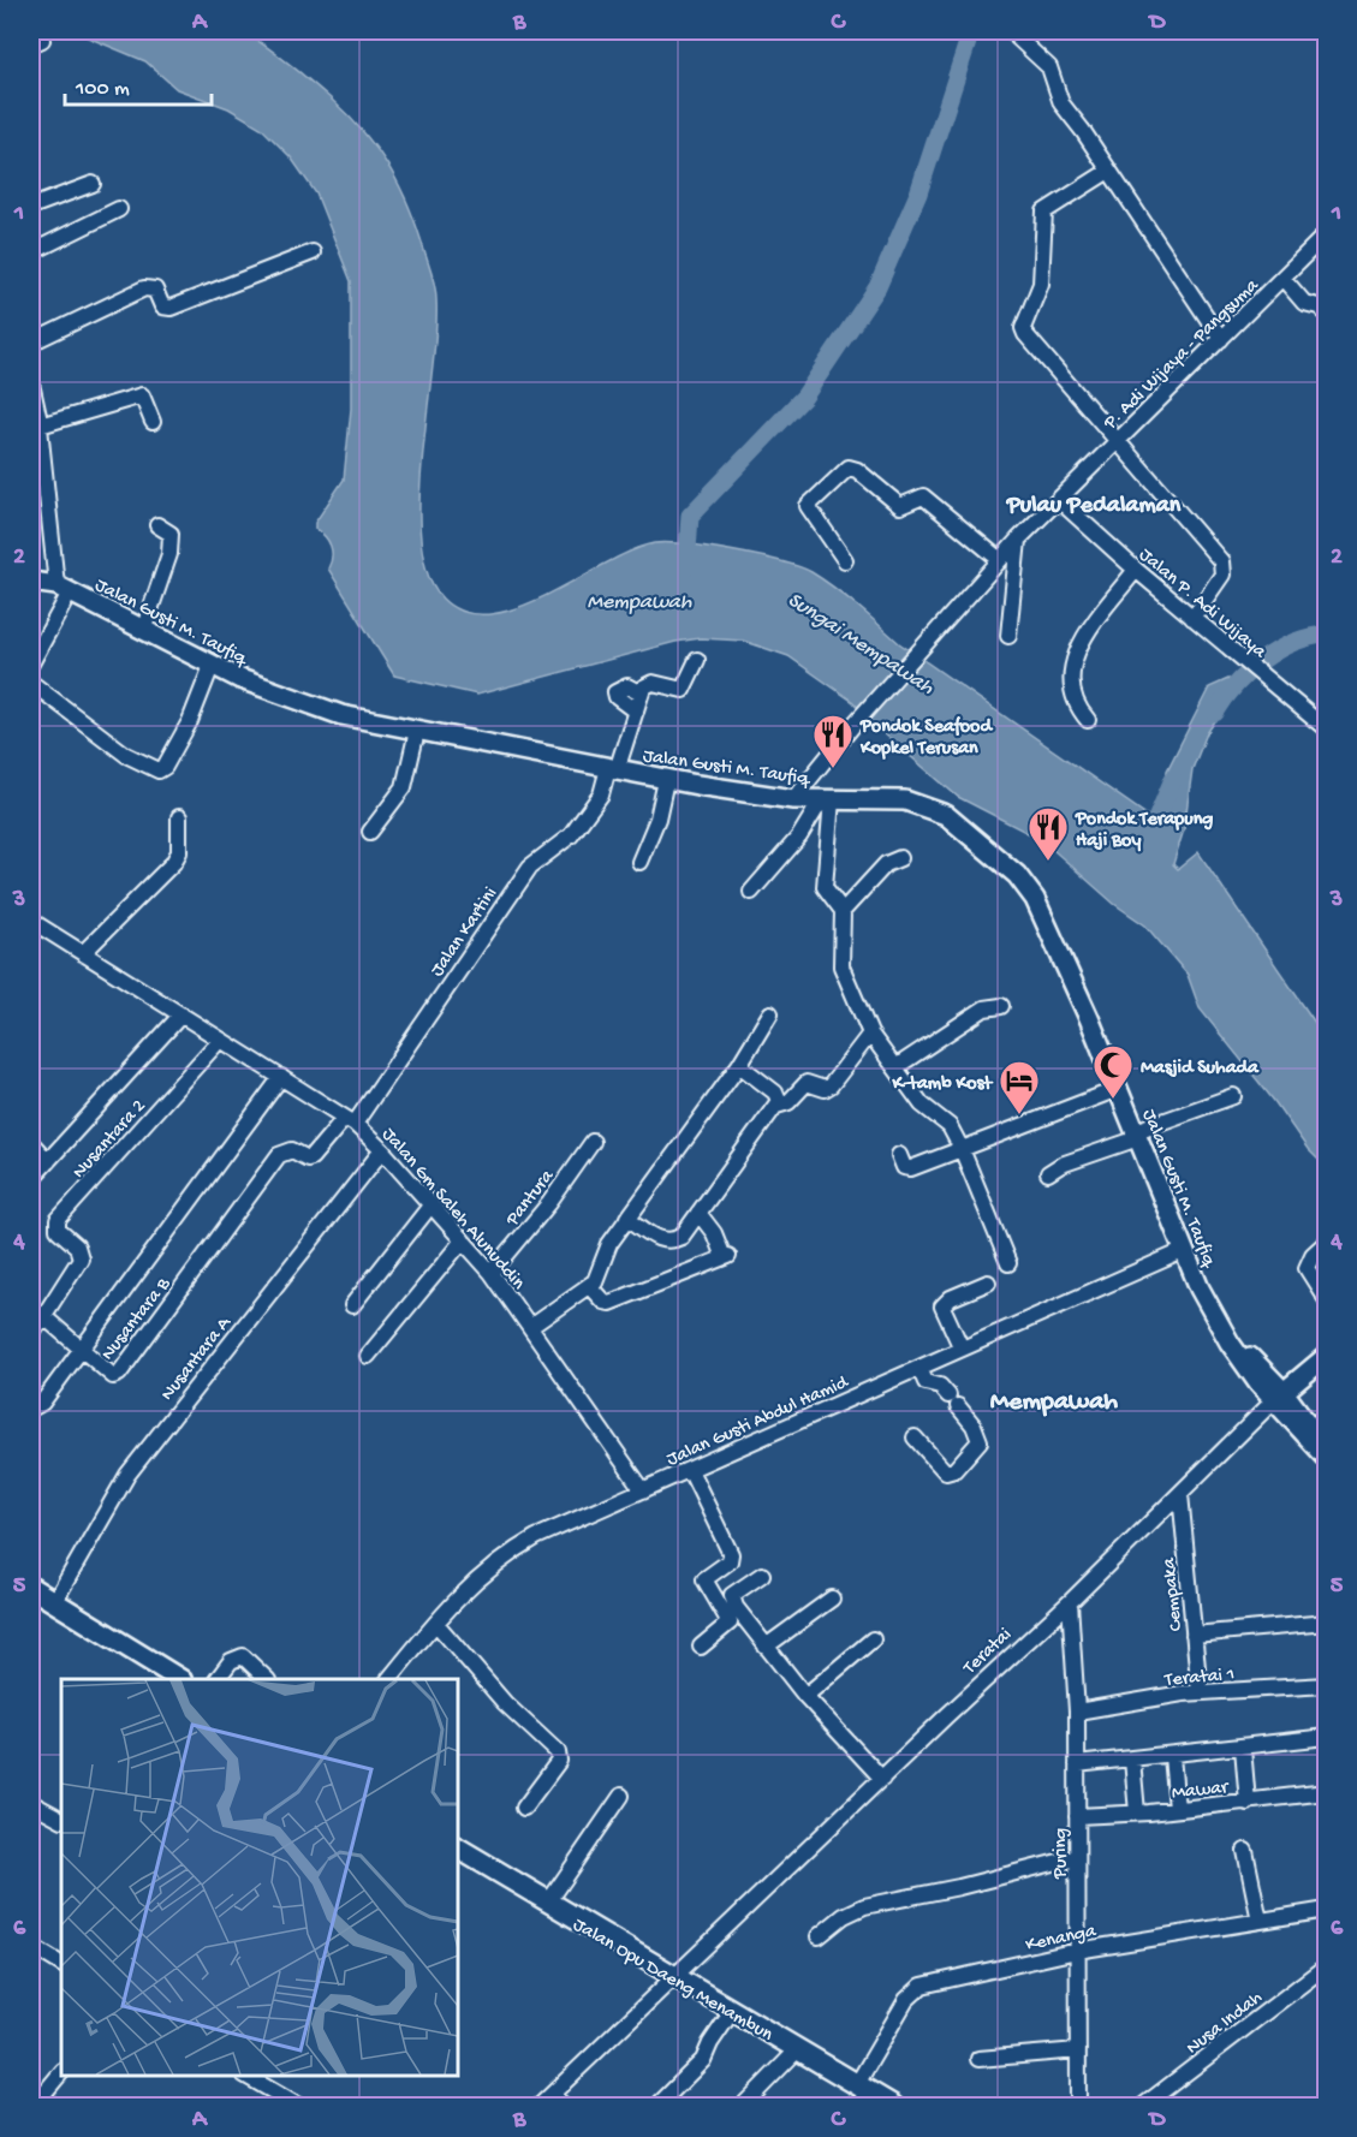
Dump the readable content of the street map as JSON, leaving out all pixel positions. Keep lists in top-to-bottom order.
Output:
{
  "streets": {
    "highway": ["Jalan Opu Daeng Menambun"],
    "main road": ["Jalan Gusti M. Taufiq", "Teratai"],
    "street": [
      "P. Adi Wijaya - Pangsuma",
      "Jalan P. Adi Wijaya",
      "Jalan Kartini",
      "Nusantara 2",
      "Pantura",
      "Jalan Gm Saleh Alunuddin",
      "Nusantara B",
      "Nusantara A",
      "Jalan Gusti Abdul Hamid",
      "Cempaka",
      "Teratai 1",
      "Mawar",
      "Puring",
      "Kenanga",
      "Nusa Indah"
    ]
  },
  "crossings": [
    ["P. Adi Wijaya - Pangsuma", "Jalan P. Adi Wijaya"],
    ["P. Adi Wijaya - Pangsuma", "Jalan Gusti M. Taufiq"],
    ["Jalan Gusti M. Taufiq", "Jalan Kartini"],
    ["Jalan Gusti M. Taufiq", "Jalan Gusti Abdul Hamid"],
    ["Jalan Gusti M. Taufiq", "Teratai"],
    ["Jalan Kartini", "Jalan Gm Saleh Alunuddin"],
    ["Jalan Kartini", "Nusantara B"],
    ["Nusantara 2", "Jalan Gm Saleh Alunuddin"],
    ["Pantura", "Jalan Gm Saleh Alunuddin"],
    ["Jalan Gm Saleh Alunuddin", "Nusantara B"],
    ["Jalan Gm Saleh Alunuddin", "Nusantara A"],
    ["Jalan Gm Saleh Alunuddin", "Jalan Gusti Abdul Hamid"],
    ["Cempaka", "Teratai"],
    ["Cempaka", "Teratai 1"],
    ["Teratai", "Puring"],
    ["Teratai", "Jalan Opu Daeng Menambun"],
    ["Teratai 1", "Puring"],
    ["Mawar", "Puring"],
    ["Puring", "Kenanga"],
    ["Kenanga", "Jalan Opu Daeng Menambun"]
  ],
  "districts": ["Pulau Pedalaman", "Mempawah"],
  "water": ["Mempawah", "Sungai Mempawah"],
  "places": {
    "restaurant": ["Pondok Seafood Kopkel Terusan", "Pondok Terapung Haji Boy"],
    "mosque": ["Masjid Suhada"],
    "hotel": ["K-tamb Kost"]
  },
  "scale_bar": "100 m",
  "grid": {
    "columns": [
      "A",
      "B",
      "C",
      "D"
    ],
    "rows": [
      "1",
      "2",
      "3",
      "4",
      "5",
      "6"
    ]
  }
}
